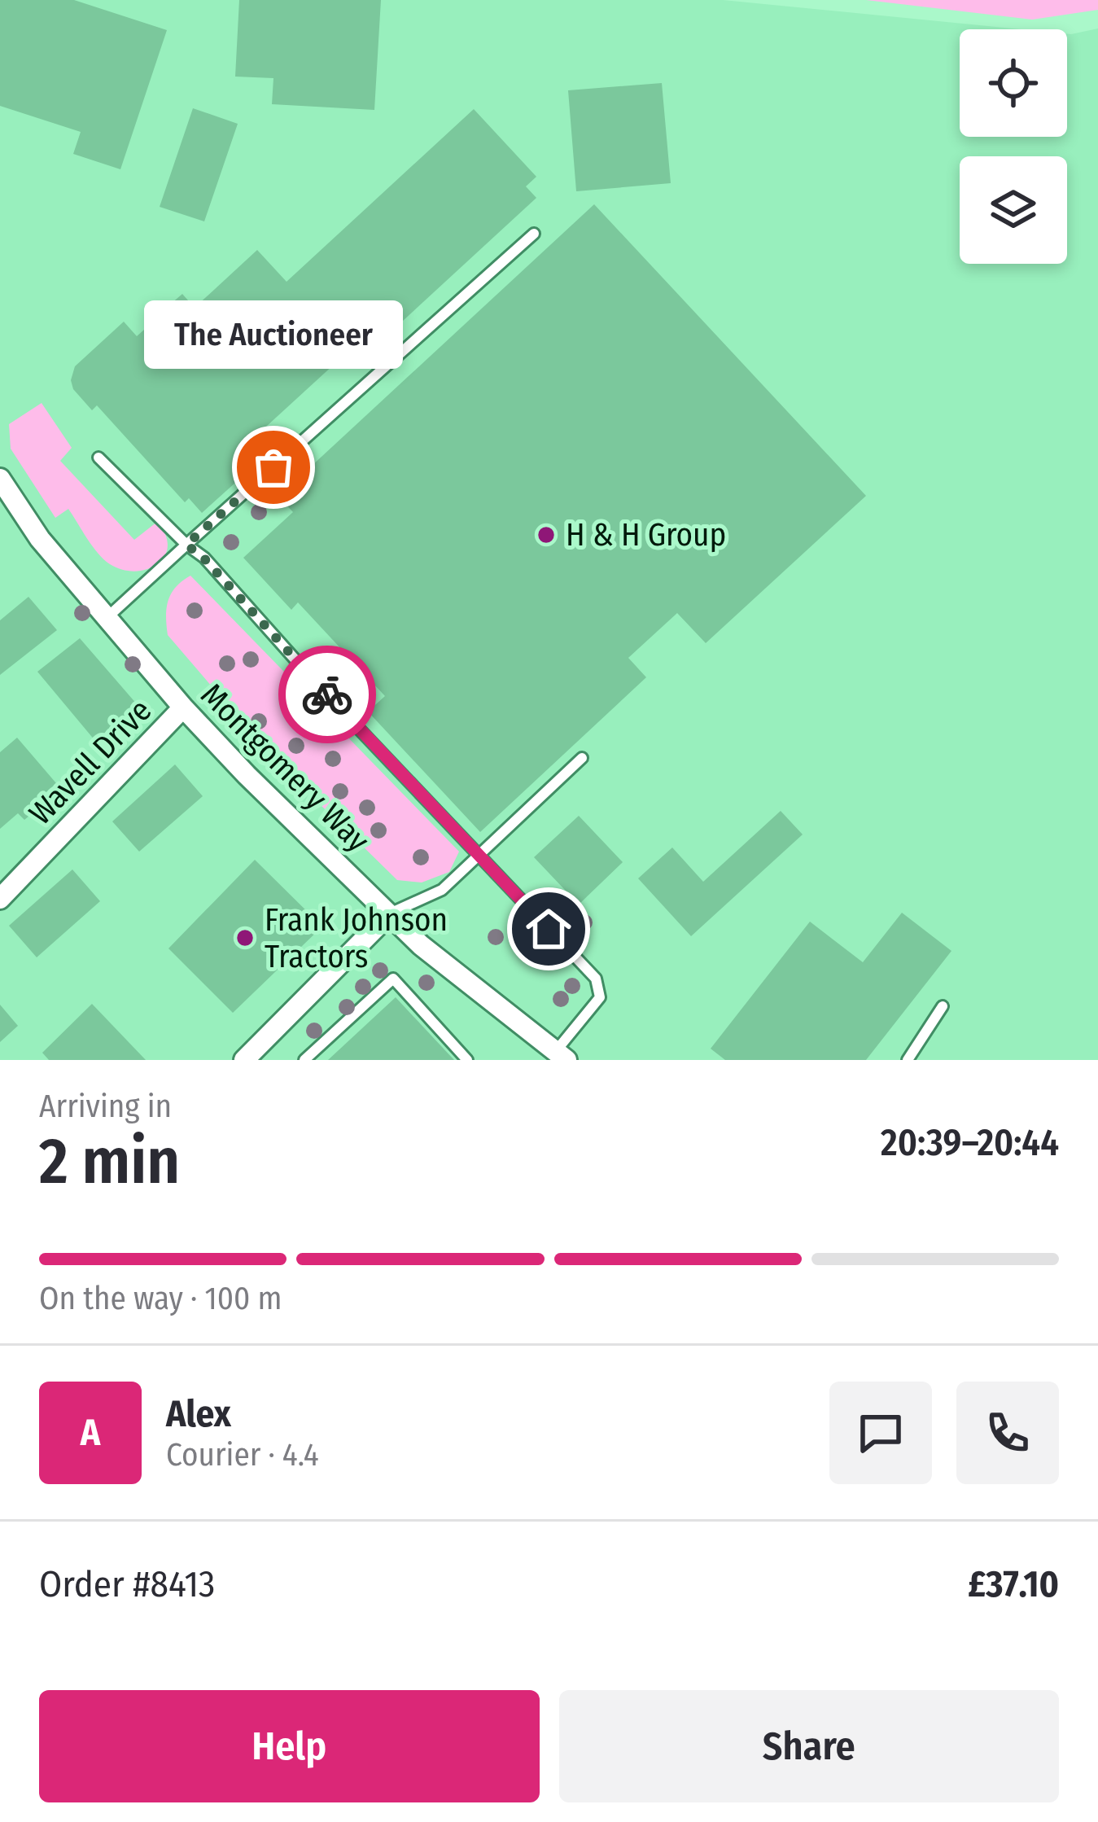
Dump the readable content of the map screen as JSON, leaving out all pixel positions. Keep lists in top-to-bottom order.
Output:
{
  "streets": {
    "street": ["Wavell Drive", "Montgomery Way"]
  },
  "crossings": [
    ["Wavell Drive", "Montgomery Way"]
  ],
  "places": ["The Auctioneer", "H & H Group", "Frank Johnson Tractors"],
  "page": {
    "bubble": "The Auctioneer",
    "heading": ["2 min", "Arriving in", "20:39–20:44"],
    "panel": [
      "Alex",
      "Courier · 4.4",
      "Order #8413",
      "£37.10"
    ],
    "bar": "On the way · 100 m",
    "round": "A",
    "buttons": ["Help", "Share"]
  }
}
